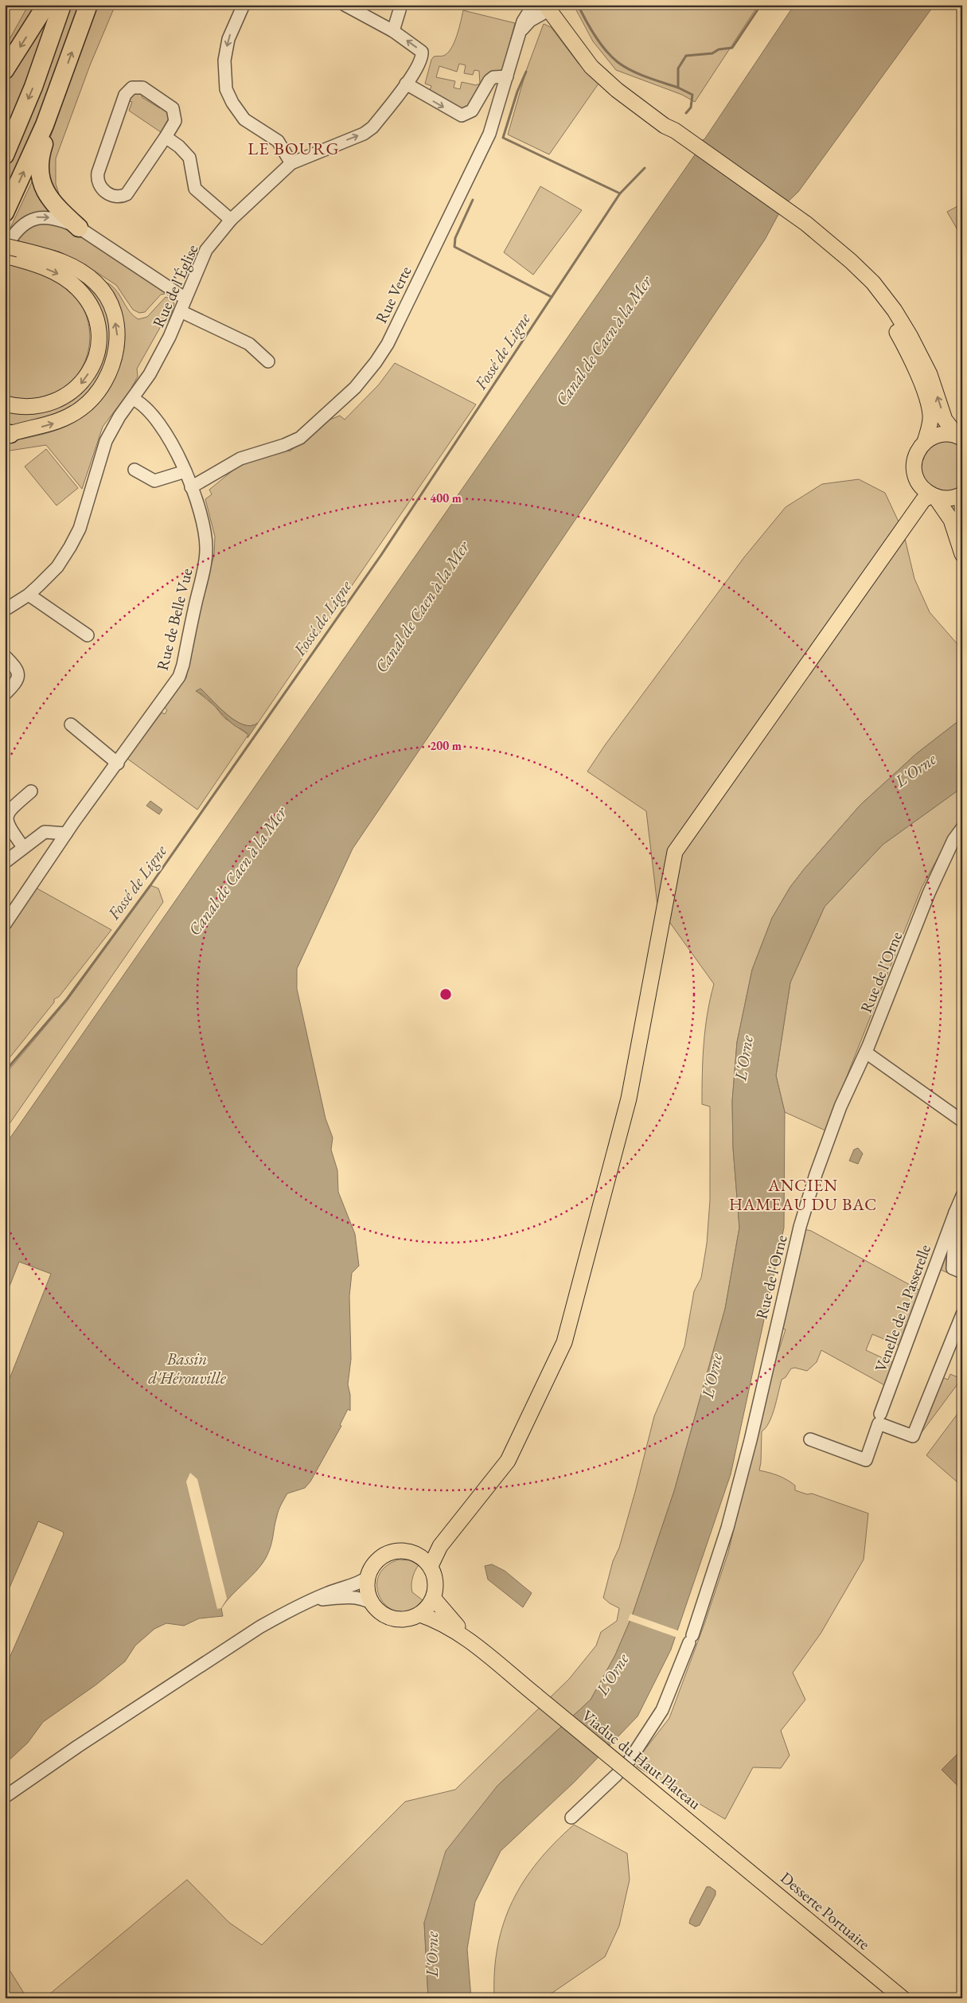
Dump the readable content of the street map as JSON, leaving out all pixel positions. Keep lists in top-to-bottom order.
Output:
{
  "streets": {
    "main road": ["Viaduc du Haut Plateau", "Desserte Portuaire"],
    "street": [
      "Rue de l'Église",
      "Rue Verte",
      "Rue de Belle Vue",
      "Rue de l'Orne",
      "Venelle de la Passerelle"
    ]
  },
  "crossings": [
    ["Rue de l'Église", "Rue de Belle Vue"],
    ["Rue Verte", "Rue de Belle Vue"],
    ["Viaduc du Haut Plateau", "Desserte Portuaire"]
  ],
  "districts": ["LE BOURG", "ANCIEN HAMEAU DU BAC"],
  "water": [
    "Canal de Caen à la Mer",
    "Fossé de Ligne",
    "L'Orne",
    "Bassin d'Hérouville"
  ],
  "rings": ["400 m", "200 m"]
}
